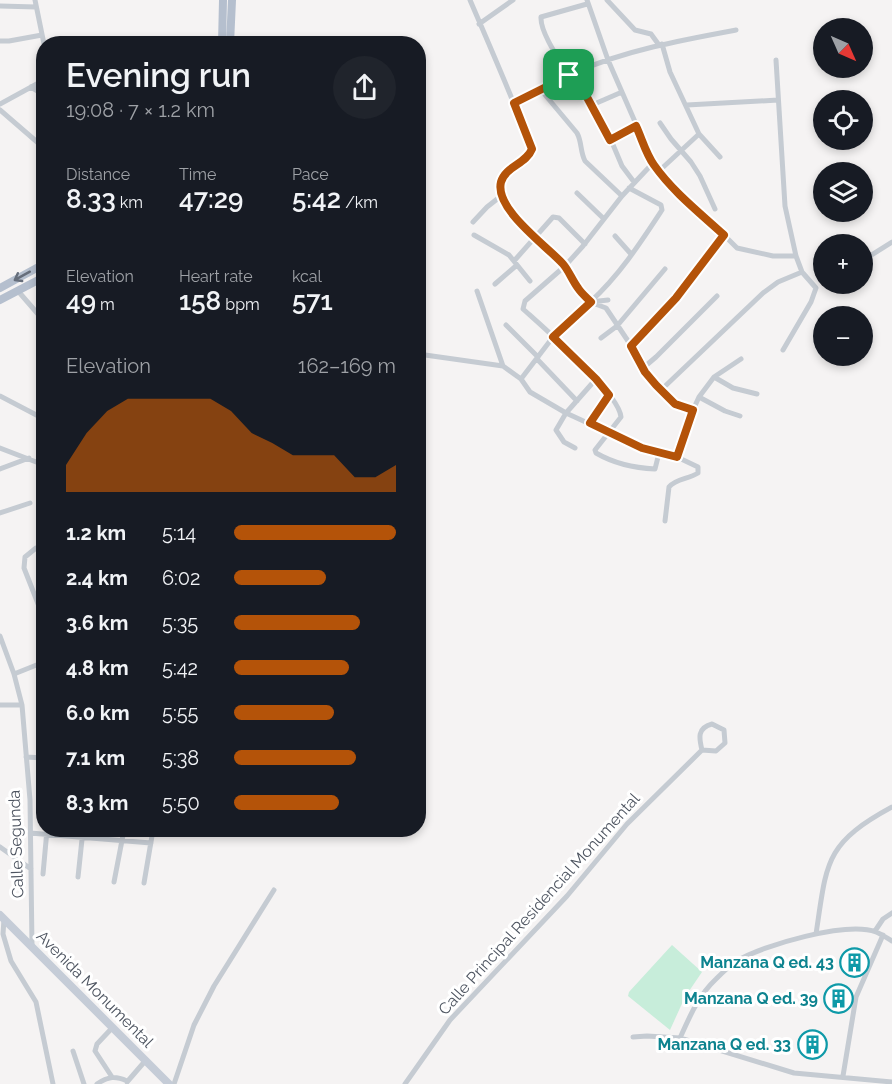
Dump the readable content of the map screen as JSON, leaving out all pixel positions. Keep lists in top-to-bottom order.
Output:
{
  "streets": {
    "main road": ["Avenida Monumental"],
    "street": ["Calle Segunda", "Calle Principal Residencial Monumental"]
  },
  "crossings": [
    ["Calle Segunda", "Avenida Monumental"]
  ],
  "places": {
    "building": ["Manzana Q ed. 43", "Manzana Q ed. 39", "Manzana Q ed. 33"]
  },
  "north": "bottom right",
  "page": {
    "map_buttons": ["+", "−"],
    "heading": ["Evening run", "19:08 · 7 × 1.2 km"],
    "stats": [
      ["Distance", "8.33 km"],
      ["Time", "47:29"],
      ["Pace", "5:42 /km"],
      ["Elevation", "49 m"],
      ["Heart rate", "158 bpm"],
      ["kcal", "571"]
    ],
    "chart": ["Elevation", "162–169 m"],
    "list": [
      {
        "name": "1.2 km",
        "note": "5:14"
      },
      {
        "name": "2.4 km",
        "note": "6:02"
      },
      {
        "name": "3.6 km",
        "note": "5:35"
      },
      {
        "name": "4.8 km",
        "note": "5:42"
      },
      {
        "name": "6.0 km",
        "note": "5:55"
      },
      {
        "name": "7.1 km",
        "note": "5:38"
      },
      {
        "name": "8.3 km",
        "note": "5:50"
      }
    ]
  }
}
